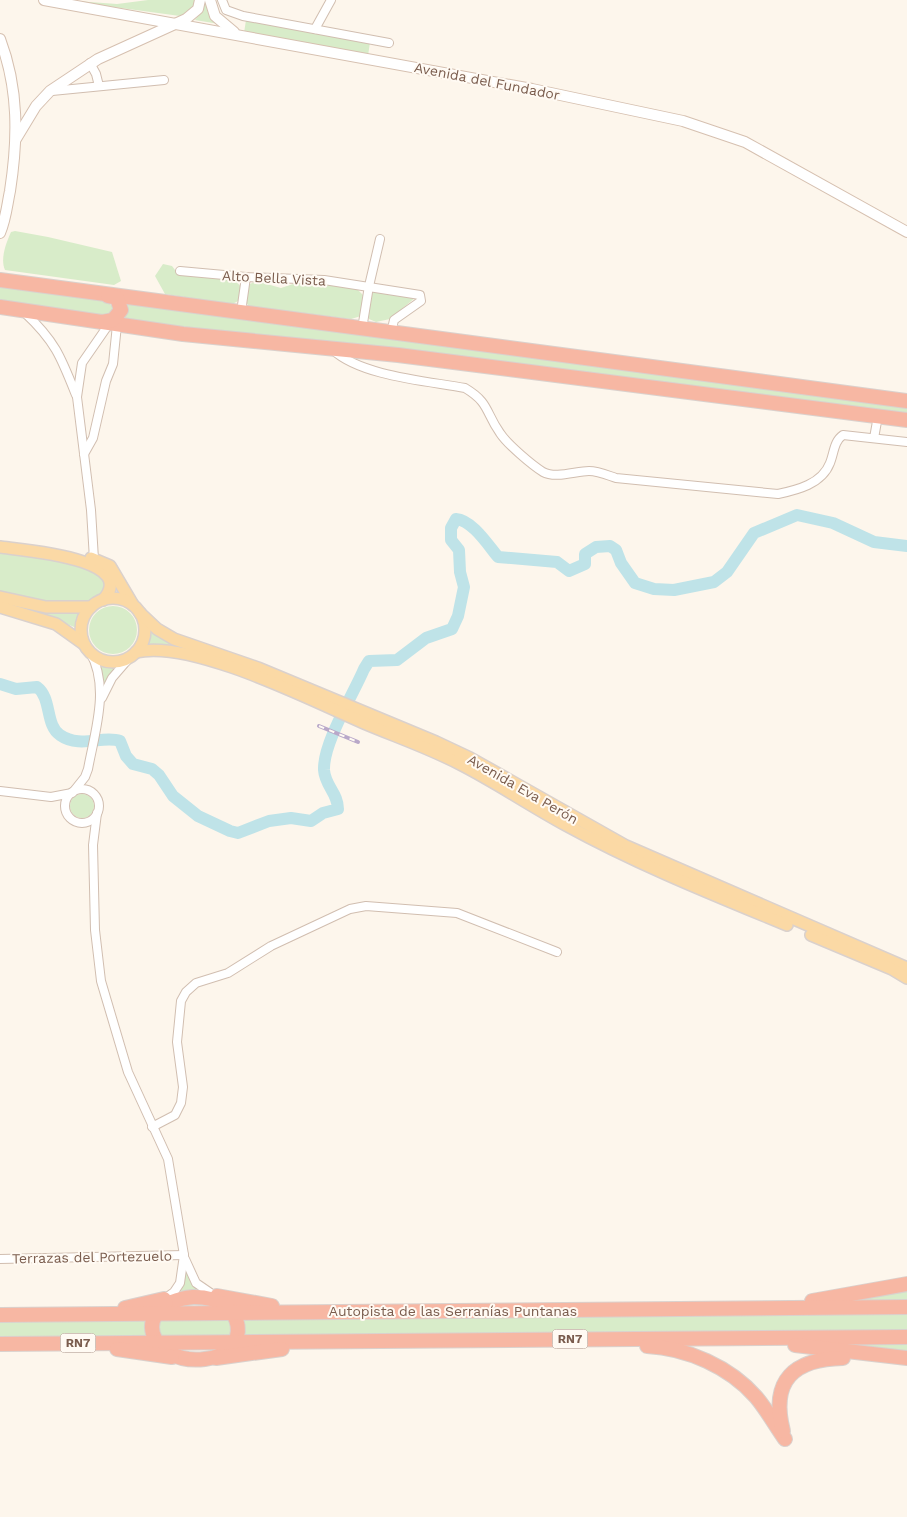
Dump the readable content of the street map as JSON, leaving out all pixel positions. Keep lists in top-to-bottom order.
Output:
{
  "streets": {
    "highway": ["Autopista de las Serranías Puntanas", "RN7"],
    "main road": ["Avenida del Fundador", "Avenida Eva Perón"],
    "street": ["Alto Bella Vista", "Terrazas del Portezuelo"]
  },
  "crossings": [
    ["Avenida Eva Perón", "Terrazas del Portezuelo"],
    ["Terrazas del Portezuelo", "Autopista de las Serranías Puntanas"]
  ]
}
